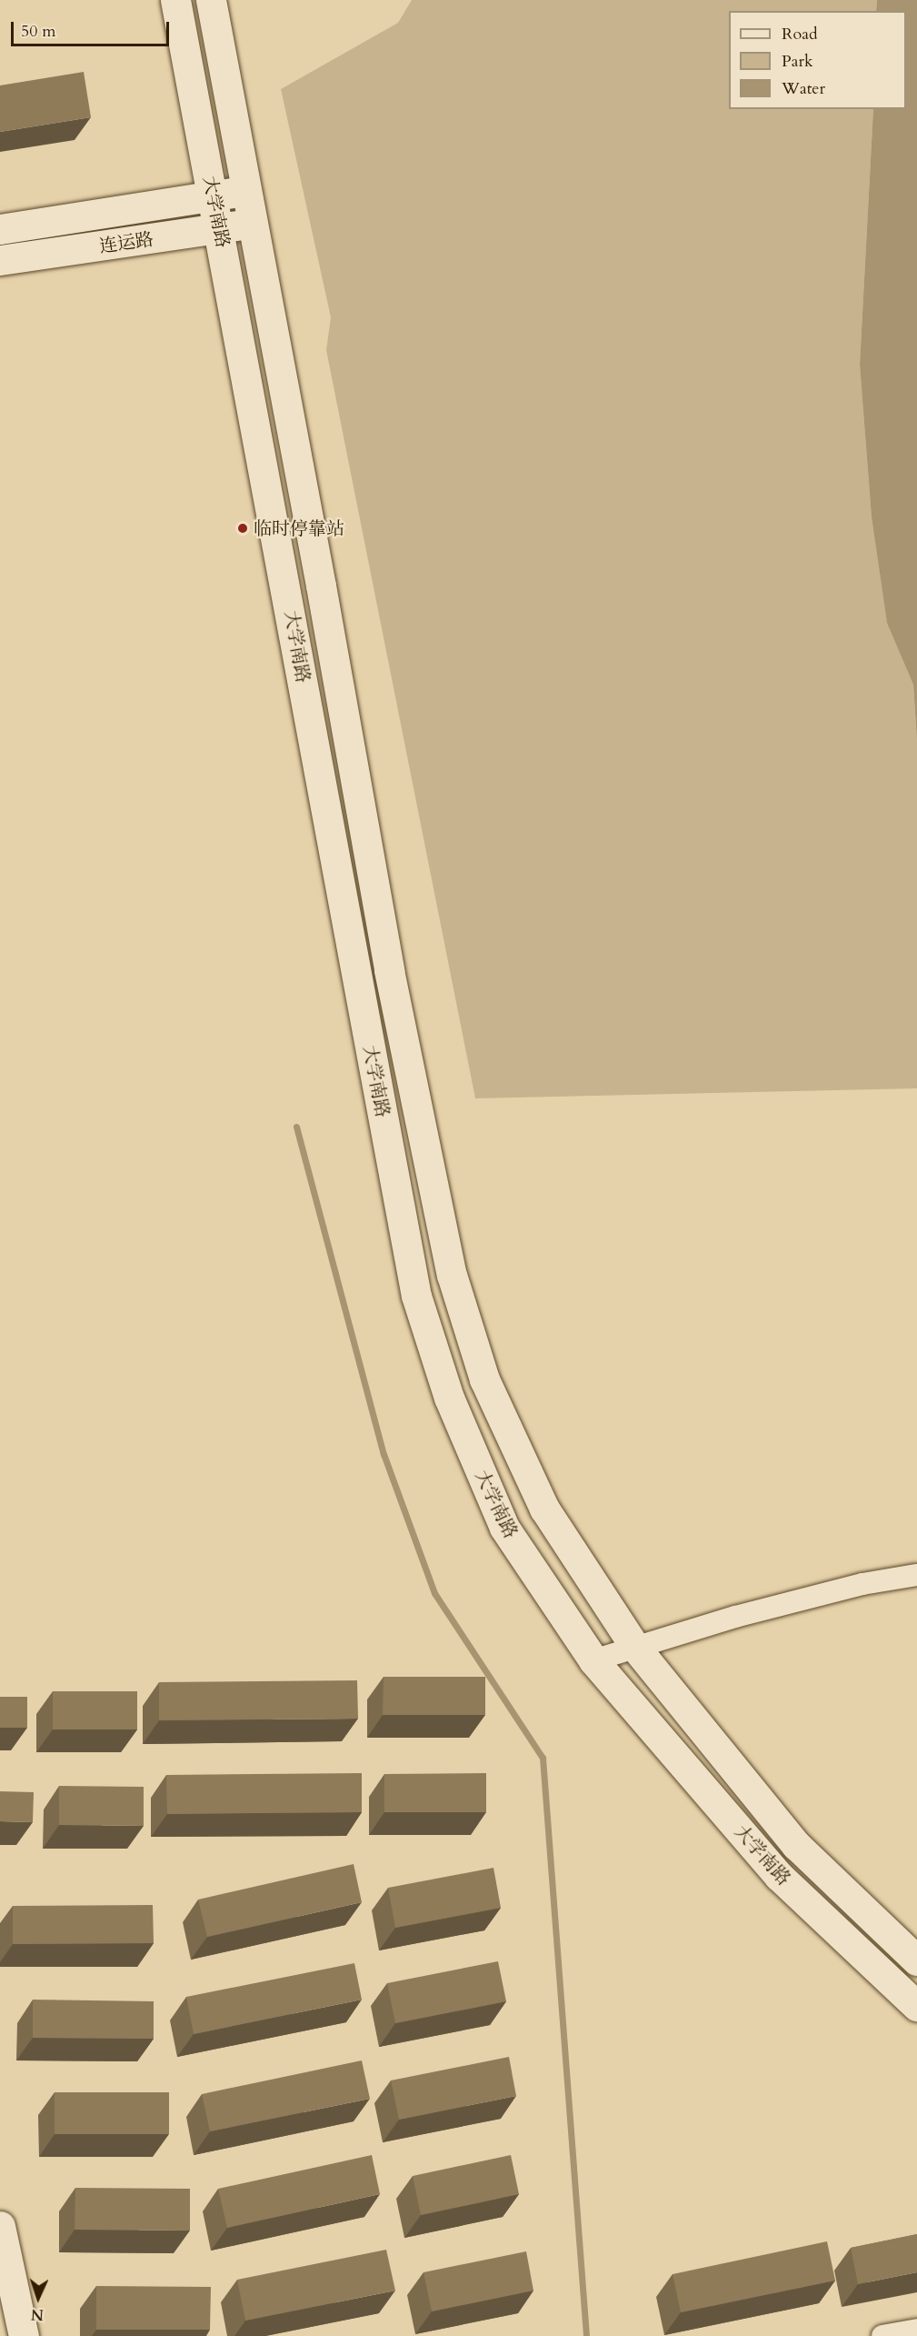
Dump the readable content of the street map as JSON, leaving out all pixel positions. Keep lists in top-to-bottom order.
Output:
{
  "streets": {
    "main road": ["大学南路", "连运路"]
  },
  "crossings": [
    ["大学南路", "连运路"]
  ],
  "places": ["临时停靠站"],
  "legend": ["Road", "Park", "Water"],
  "scale_bar": "50 m",
  "north": "bottom"
}
